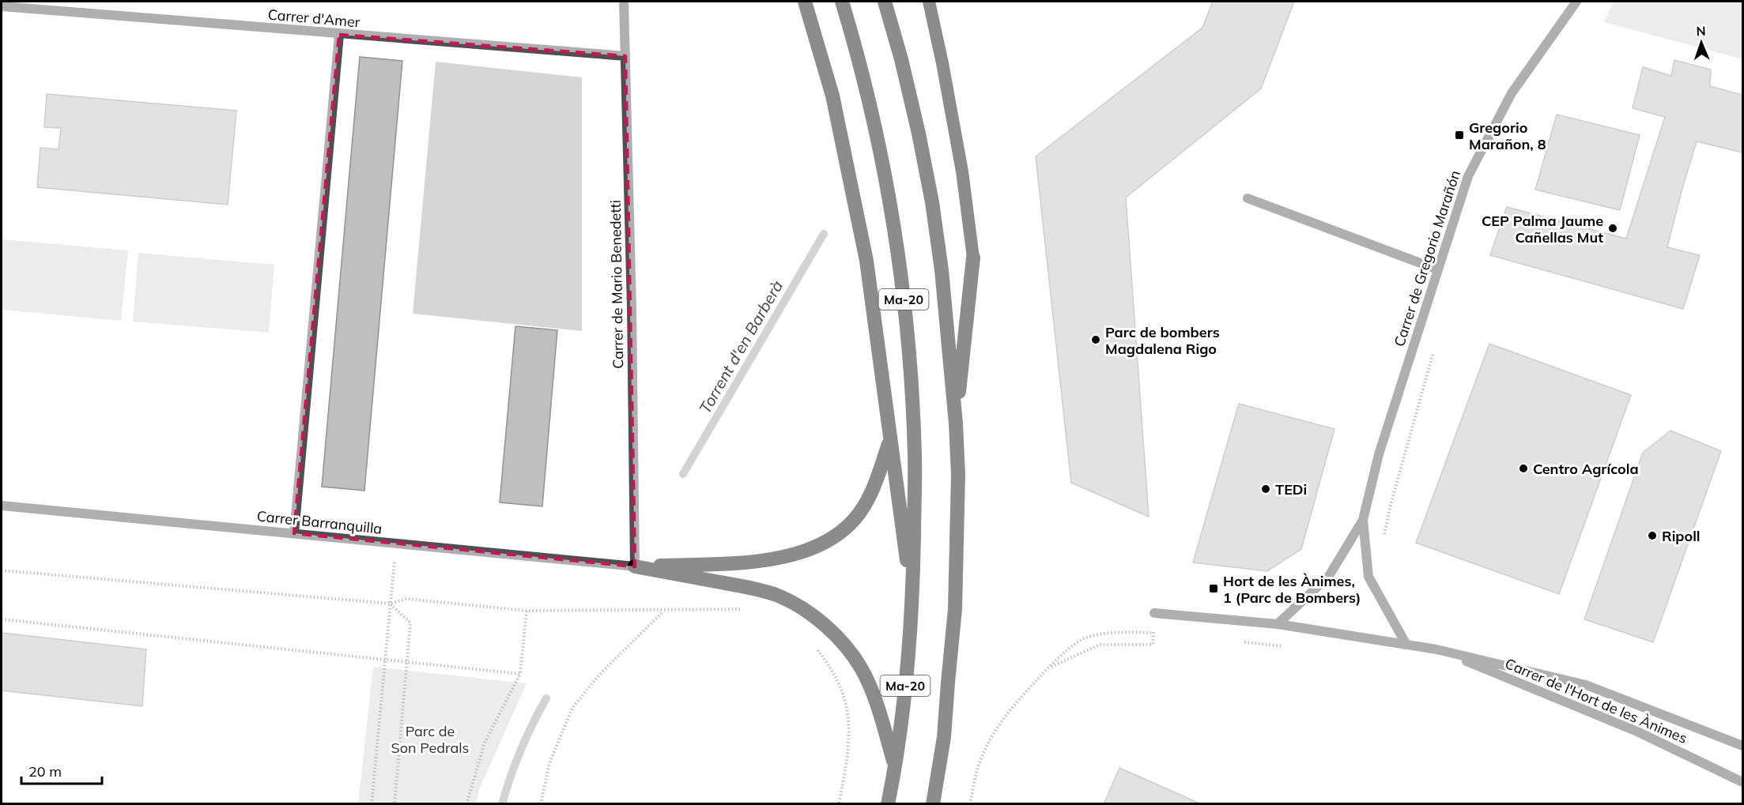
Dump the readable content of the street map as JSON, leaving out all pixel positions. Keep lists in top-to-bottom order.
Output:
{
  "streets": {
    "highway": ["Ma-20"],
    "street": [
      "Carrer d'Amer",
      "Carrer de Gregorio Marañón",
      "Carrer de Mario Benedetti",
      "Carrer Barranquilla",
      "Carrer de l'Hort de les Ànimes"
    ]
  },
  "crossings": [
    ["Carrer d'Amer", "Carrer de Mario Benedetti"],
    ["Carrer de Gregorio Marañón", "Carrer de l'Hort de les Ànimes"],
    ["Carrer de Mario Benedetti", "Carrer Barranquilla"]
  ],
  "water": ["Torrent d'en Barberà"],
  "parks": ["Parc de Son Pedrals"],
  "places": {
    "transit": ["Gregorio Marañon, 8", "Hort de les Ànimes, 1 (Parc de Bombers)"],
    "other": [
      "CEP Palma Jaume Cañellas Mut",
      "Parc de bombers Magdalena Rigo",
      "Centro Agrícola",
      "TEDi",
      "Ripoll"
    ]
  },
  "scale_bar": "20 m",
  "north": "top"
}
